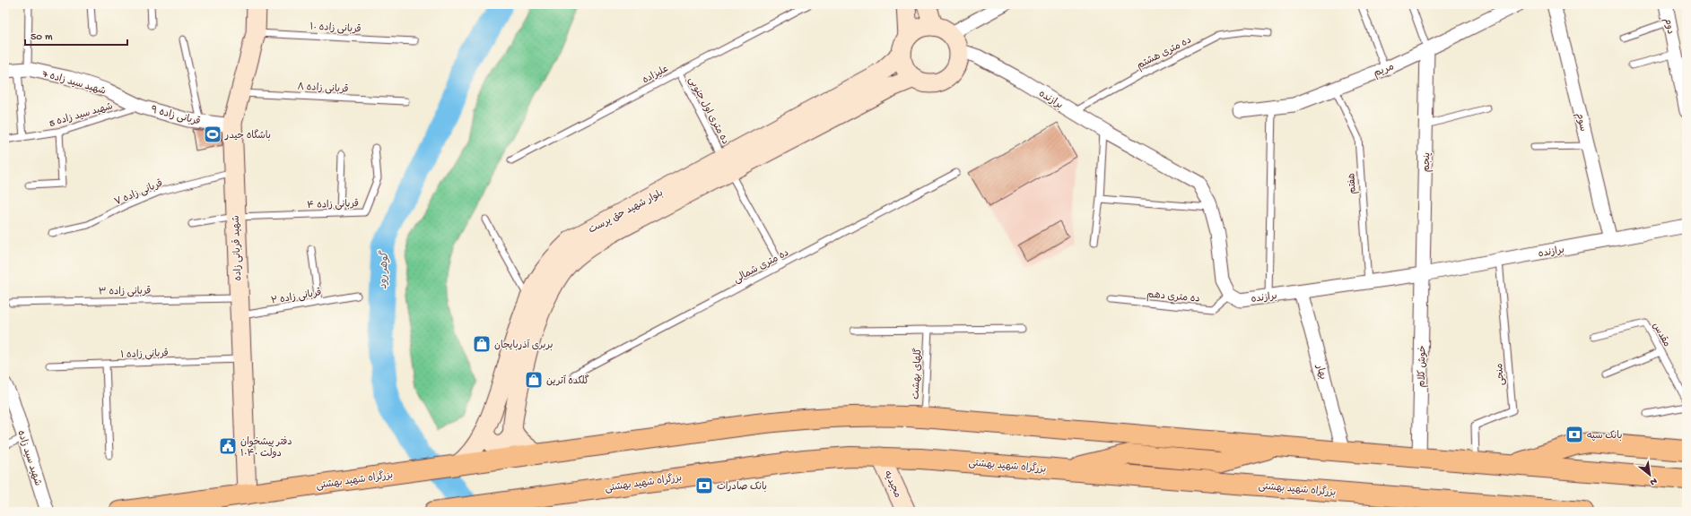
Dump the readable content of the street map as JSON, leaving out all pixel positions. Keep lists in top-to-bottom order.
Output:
{
  "streets": {
    "highway": ["بزرگراه شهید بهشتی"],
    "street": [
      "دوم",
      "مریم",
      "شهید سید زاده 7",
      "برازنده",
      "قربانی زاده ۹",
      "سوم",
      "پنجم",
      "بلوار شهید حق پرست",
      "شهید قربانی زاده",
      "خوش کلام",
      "بهار",
      "شهید سید زاده",
      "مجیدیه"
    ],
    "lane": [
      "قربانی زاده ۱۰",
      "ده متری هشتم",
      "علیزاده",
      "قربانی زاده ۸",
      "ده متری اول جنوبی",
      "شهید سید زاده 5",
      "هفتم",
      "قربانی زاده ۷",
      "قربانی زاده ۴",
      "ده متری شمالی",
      "قربانی زاده ۳",
      "قربانی زاده ۲",
      "ده متری دهم",
      "مقدس",
      "قربانی زاده ۱",
      "گلهای بهشت",
      "منجی"
    ]
  },
  "crossings": [
    ["قربانی زاده ۱۰", "شهید قربانی زاده"],
    ["ده متری هشتم", "برازنده"],
    ["مریم", "پنجم"],
    ["مریم", "هفتم"],
    ["علیزاده", "ده متری اول جنوبی"],
    ["شهید سید زاده 7", "شهید سید زاده 5"],
    ["شهید سید زاده 7", "قربانی زاده ۹"],
    ["قربانی زاده ۸", "شهید قربانی زاده"],
    ["برازنده", "سوم"],
    ["برازنده", "پنجم"],
    ["برازنده", "هفتم"],
    ["برازنده", "بلوار شهید حق پرست"],
    ["برازنده", "ده متری دهم"],
    ["برازنده", "خوش کلام"],
    ["برازنده", "بهار"],
    ["برازنده", "منجی"],
    ["ده متری اول جنوبی", "بلوار شهید حق پرست"],
    ["ده متری اول جنوبی", "ده متری شمالی"],
    ["شهید سید زاده 5", "قربانی زاده ۹"],
    ["قربانی زاده ۹", "شهید قربانی زاده"],
    ["پنجم", "خوش کلام"],
    ["قربانی زاده ۷", "شهید قربانی زاده"],
    ["قربانی زاده ۴", "شهید قربانی زاده"],
    ["بلوار شهید حق پرست", "بزرگراه شهید بهشتی"],
    ["شهید قربانی زاده", "قربانی زاده ۳"],
    ["شهید قربانی زاده", "قربانی زاده ۲"],
    ["شهید قربانی زاده", "قربانی زاده ۱"],
    ["شهید قربانی زاده", "بزرگراه شهید بهشتی"],
    ["قربانی زاده ۳", "قربانی زاده ۲"],
    ["خوش کلام", "بزرگراه شهید بهشتی"],
    ["بهار", "بزرگراه شهید بهشتی"],
    ["گلهای بهشت", "بزرگراه شهید بهشتی"],
    ["منجی", "بزرگراه شهید بهشتی"],
    ["بزرگراه شهید بهشتی", "مجیدیه"]
  ],
  "water": ["گوهر رود"],
  "places": {
    "sports": ["باشگاه حیدر"],
    "shop": ["بربری آذربایجان", "گلکده آترین"],
    "bank": ["بانک سپه", "بانک صادرات"],
    "public building": ["دفتر پیشخوان دولت ۱۰۴۰"]
  },
  "scale_bar": "50 m",
  "north": "bottom right"
}
